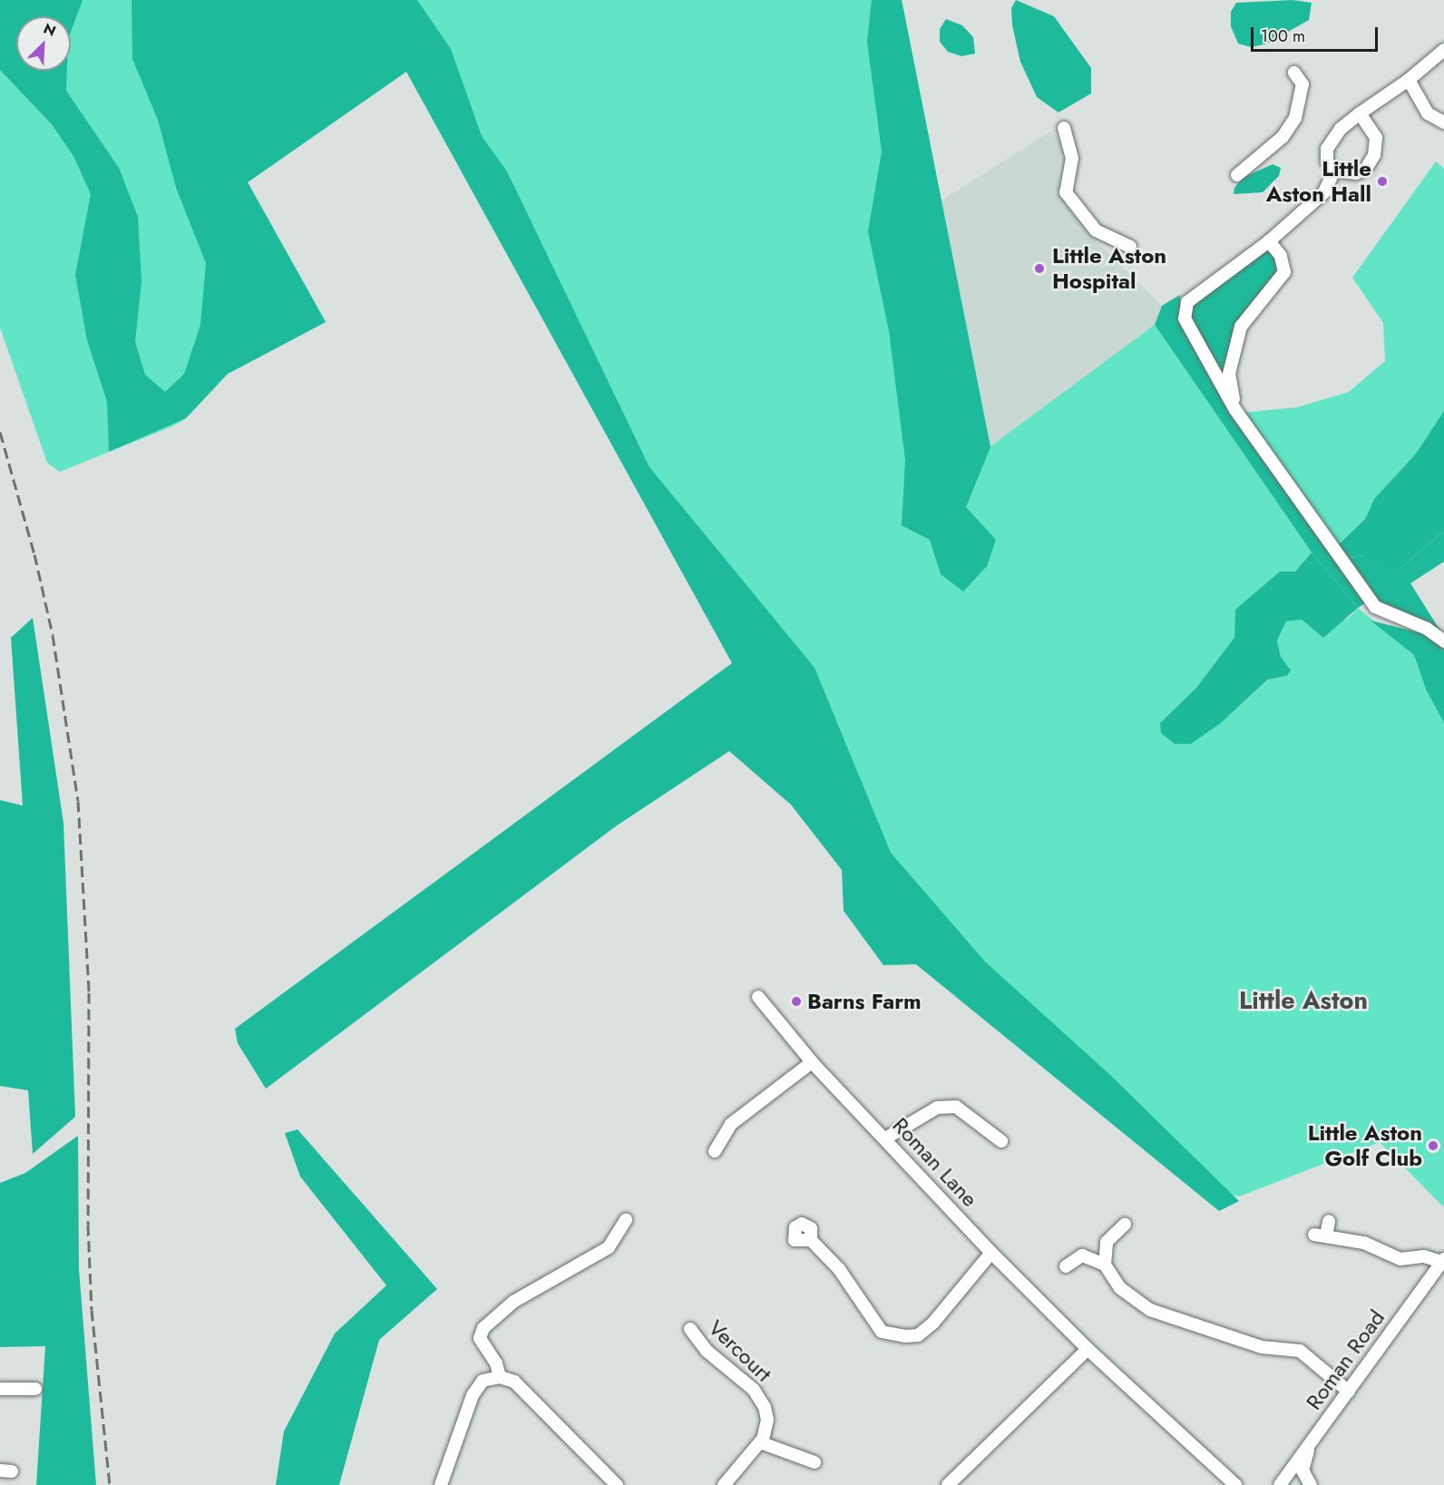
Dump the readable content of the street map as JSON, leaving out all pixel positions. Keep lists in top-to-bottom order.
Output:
{
  "streets": {
    "street": ["Roman Lane", "Vercourt", "Roman Road"]
  },
  "districts": ["Little Aston"],
  "places": [
    "Little Aston Hall",
    "Little Aston Hospital",
    "Barns Farm",
    "Little Aston Golf Club"
  ],
  "scale_bar": "100 m",
  "north": "top right"
}
